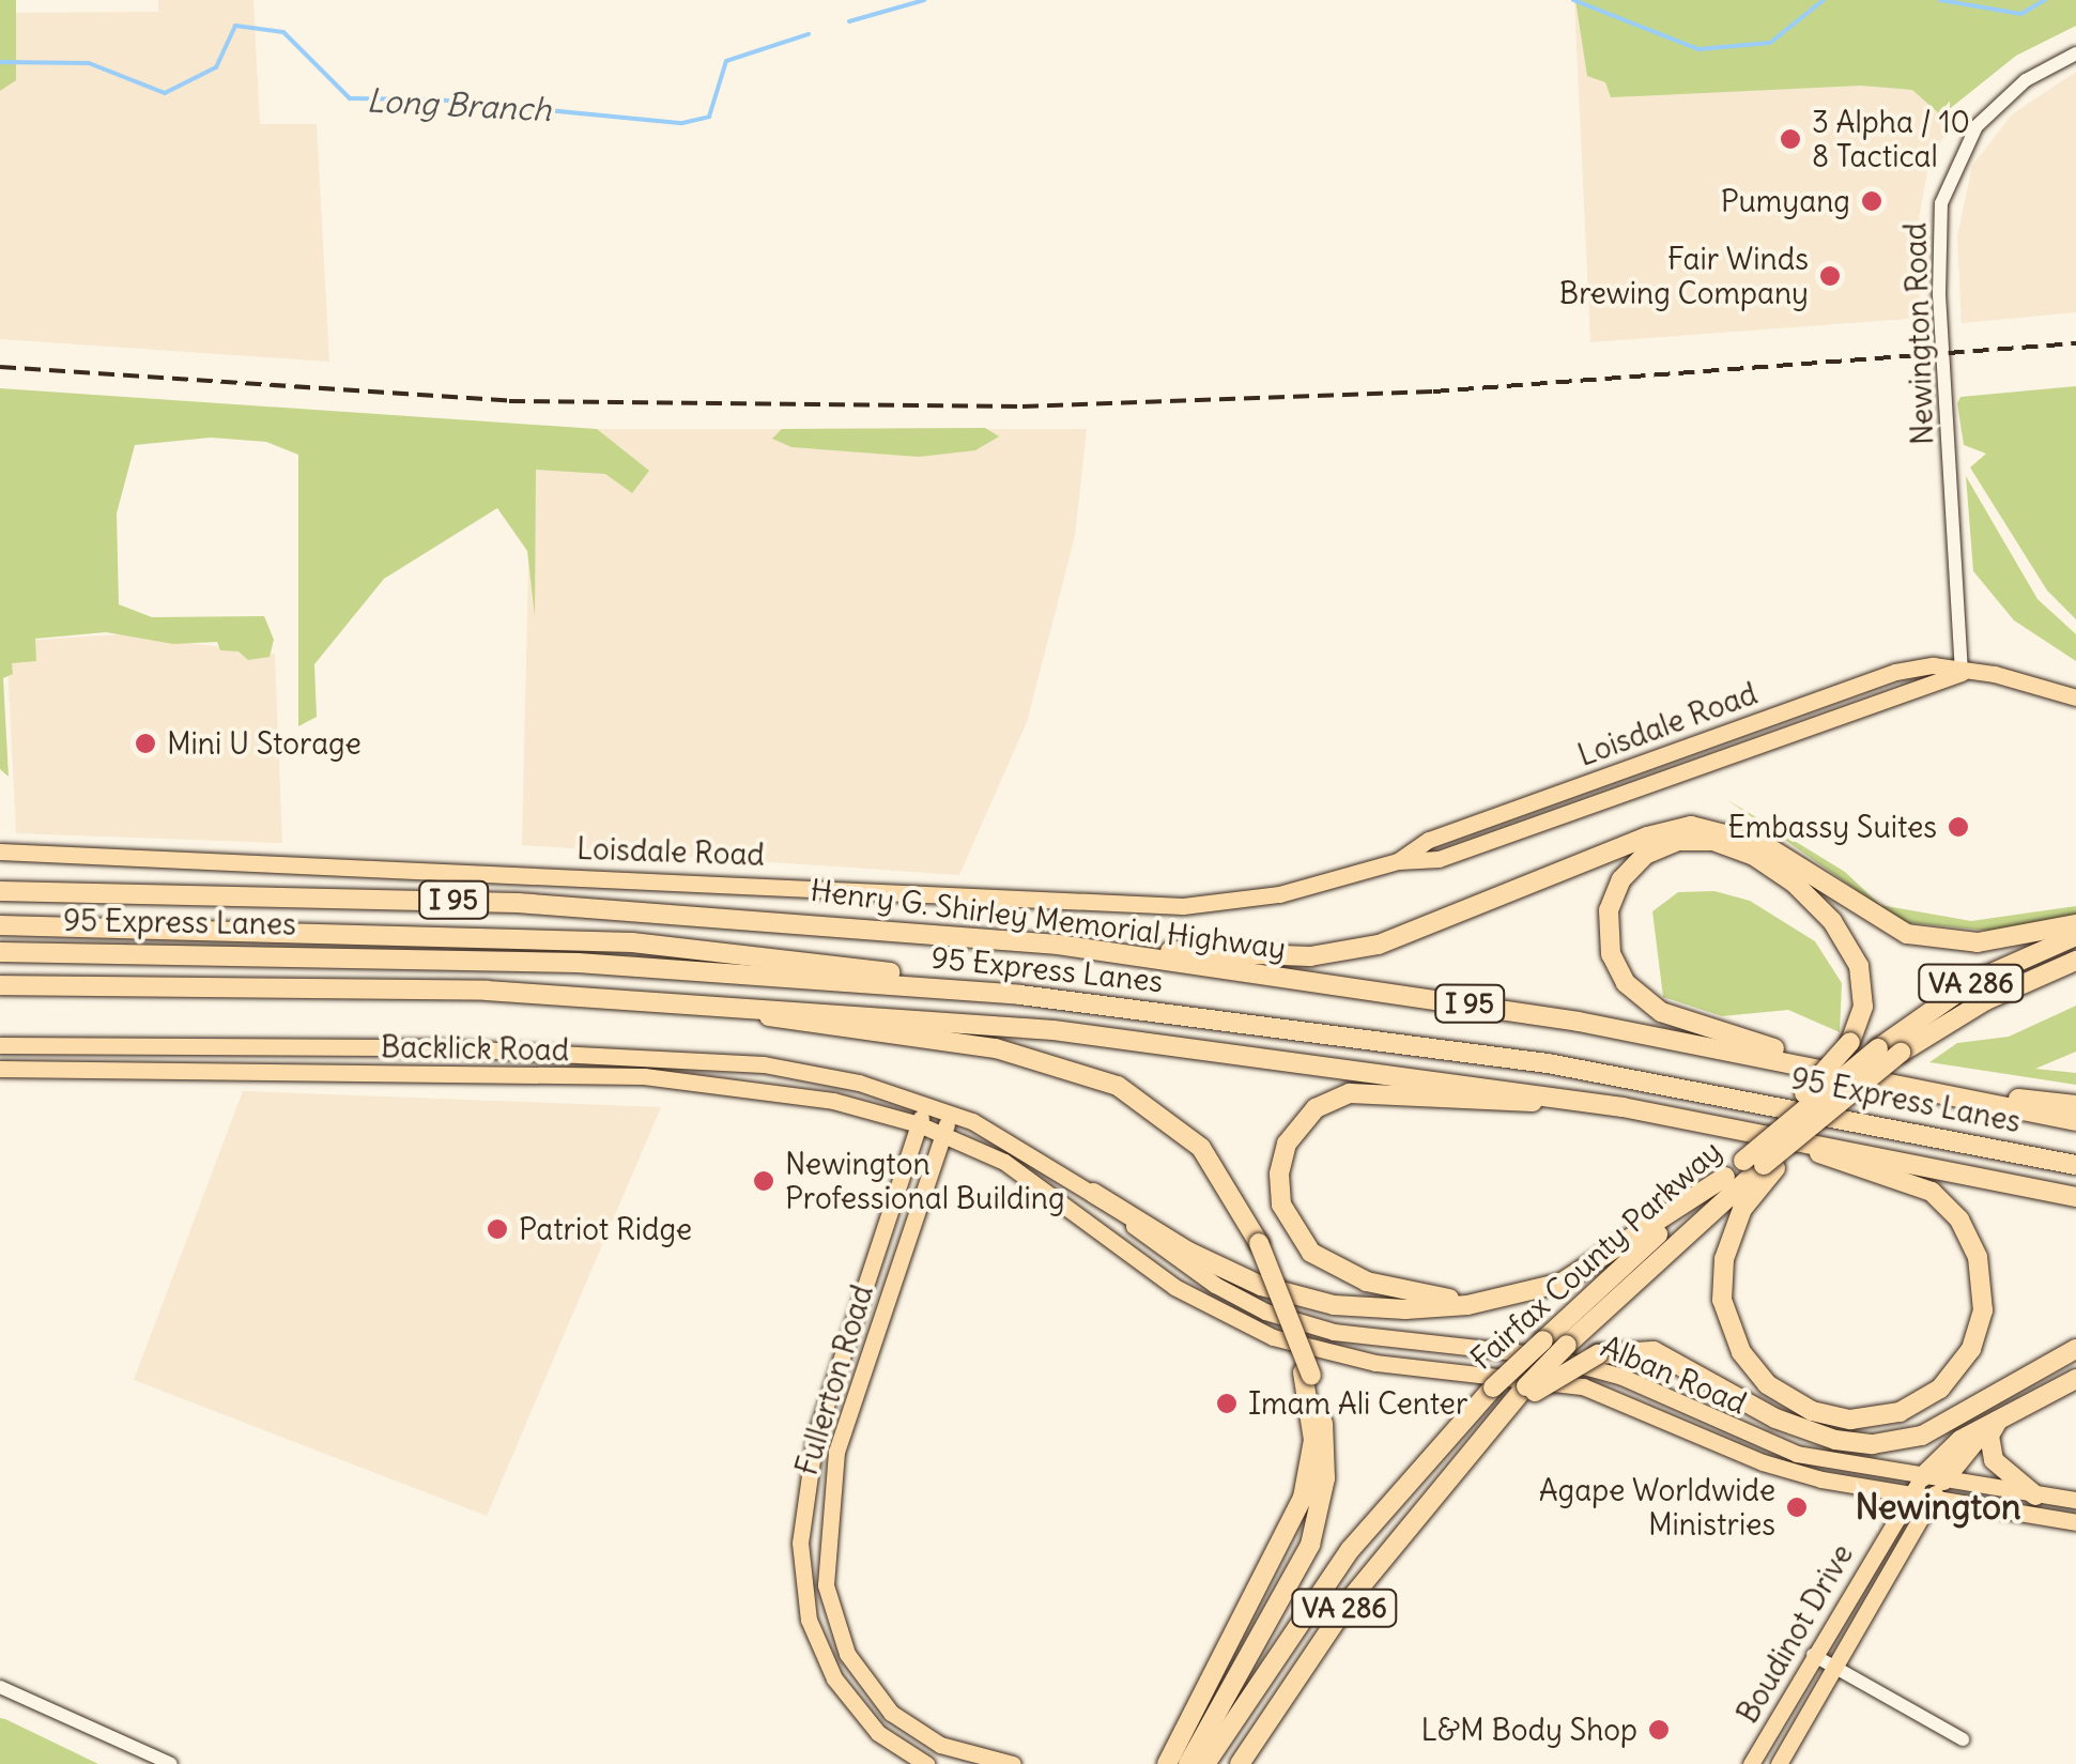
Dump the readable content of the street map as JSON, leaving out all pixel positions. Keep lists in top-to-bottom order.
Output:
{
  "streets": {
    "highway": [
      "I 95",
      "Henry G. Shirley Memorial Highway",
      "95 Express Lanes",
      "VA 286",
      "Fairfax County Parkway"
    ],
    "main road": [
      "Loisdale Road",
      "Backlick Road",
      "Alban Road",
      "Fullerton Road",
      "Boudinot Drive"
    ],
    "street": ["Newington Road"]
  },
  "crossings": [
    ["Newington Road", "Loisdale Road"],
    ["Backlick Road", "Alban Road"],
    ["Backlick Road", "Fullerton Road"],
    ["Fairfax County Parkway", "Alban Road"],
    ["Alban Road", "Fullerton Road"],
    ["Alban Road", "Boudinot Drive"]
  ],
  "districts": ["Newington"],
  "water": ["Long Branch"],
  "places": [
    "3 Alpha / 10 8 Tactical",
    "Pumyang",
    "Fair Winds Brewing Company",
    "Mini U Storage",
    "Embassy Suites",
    "Newington Professional Building",
    "Patriot Ridge",
    "Imam Ali Center",
    "Agape Worldwide Ministries",
    "L&M Body Shop"
  ]
}
